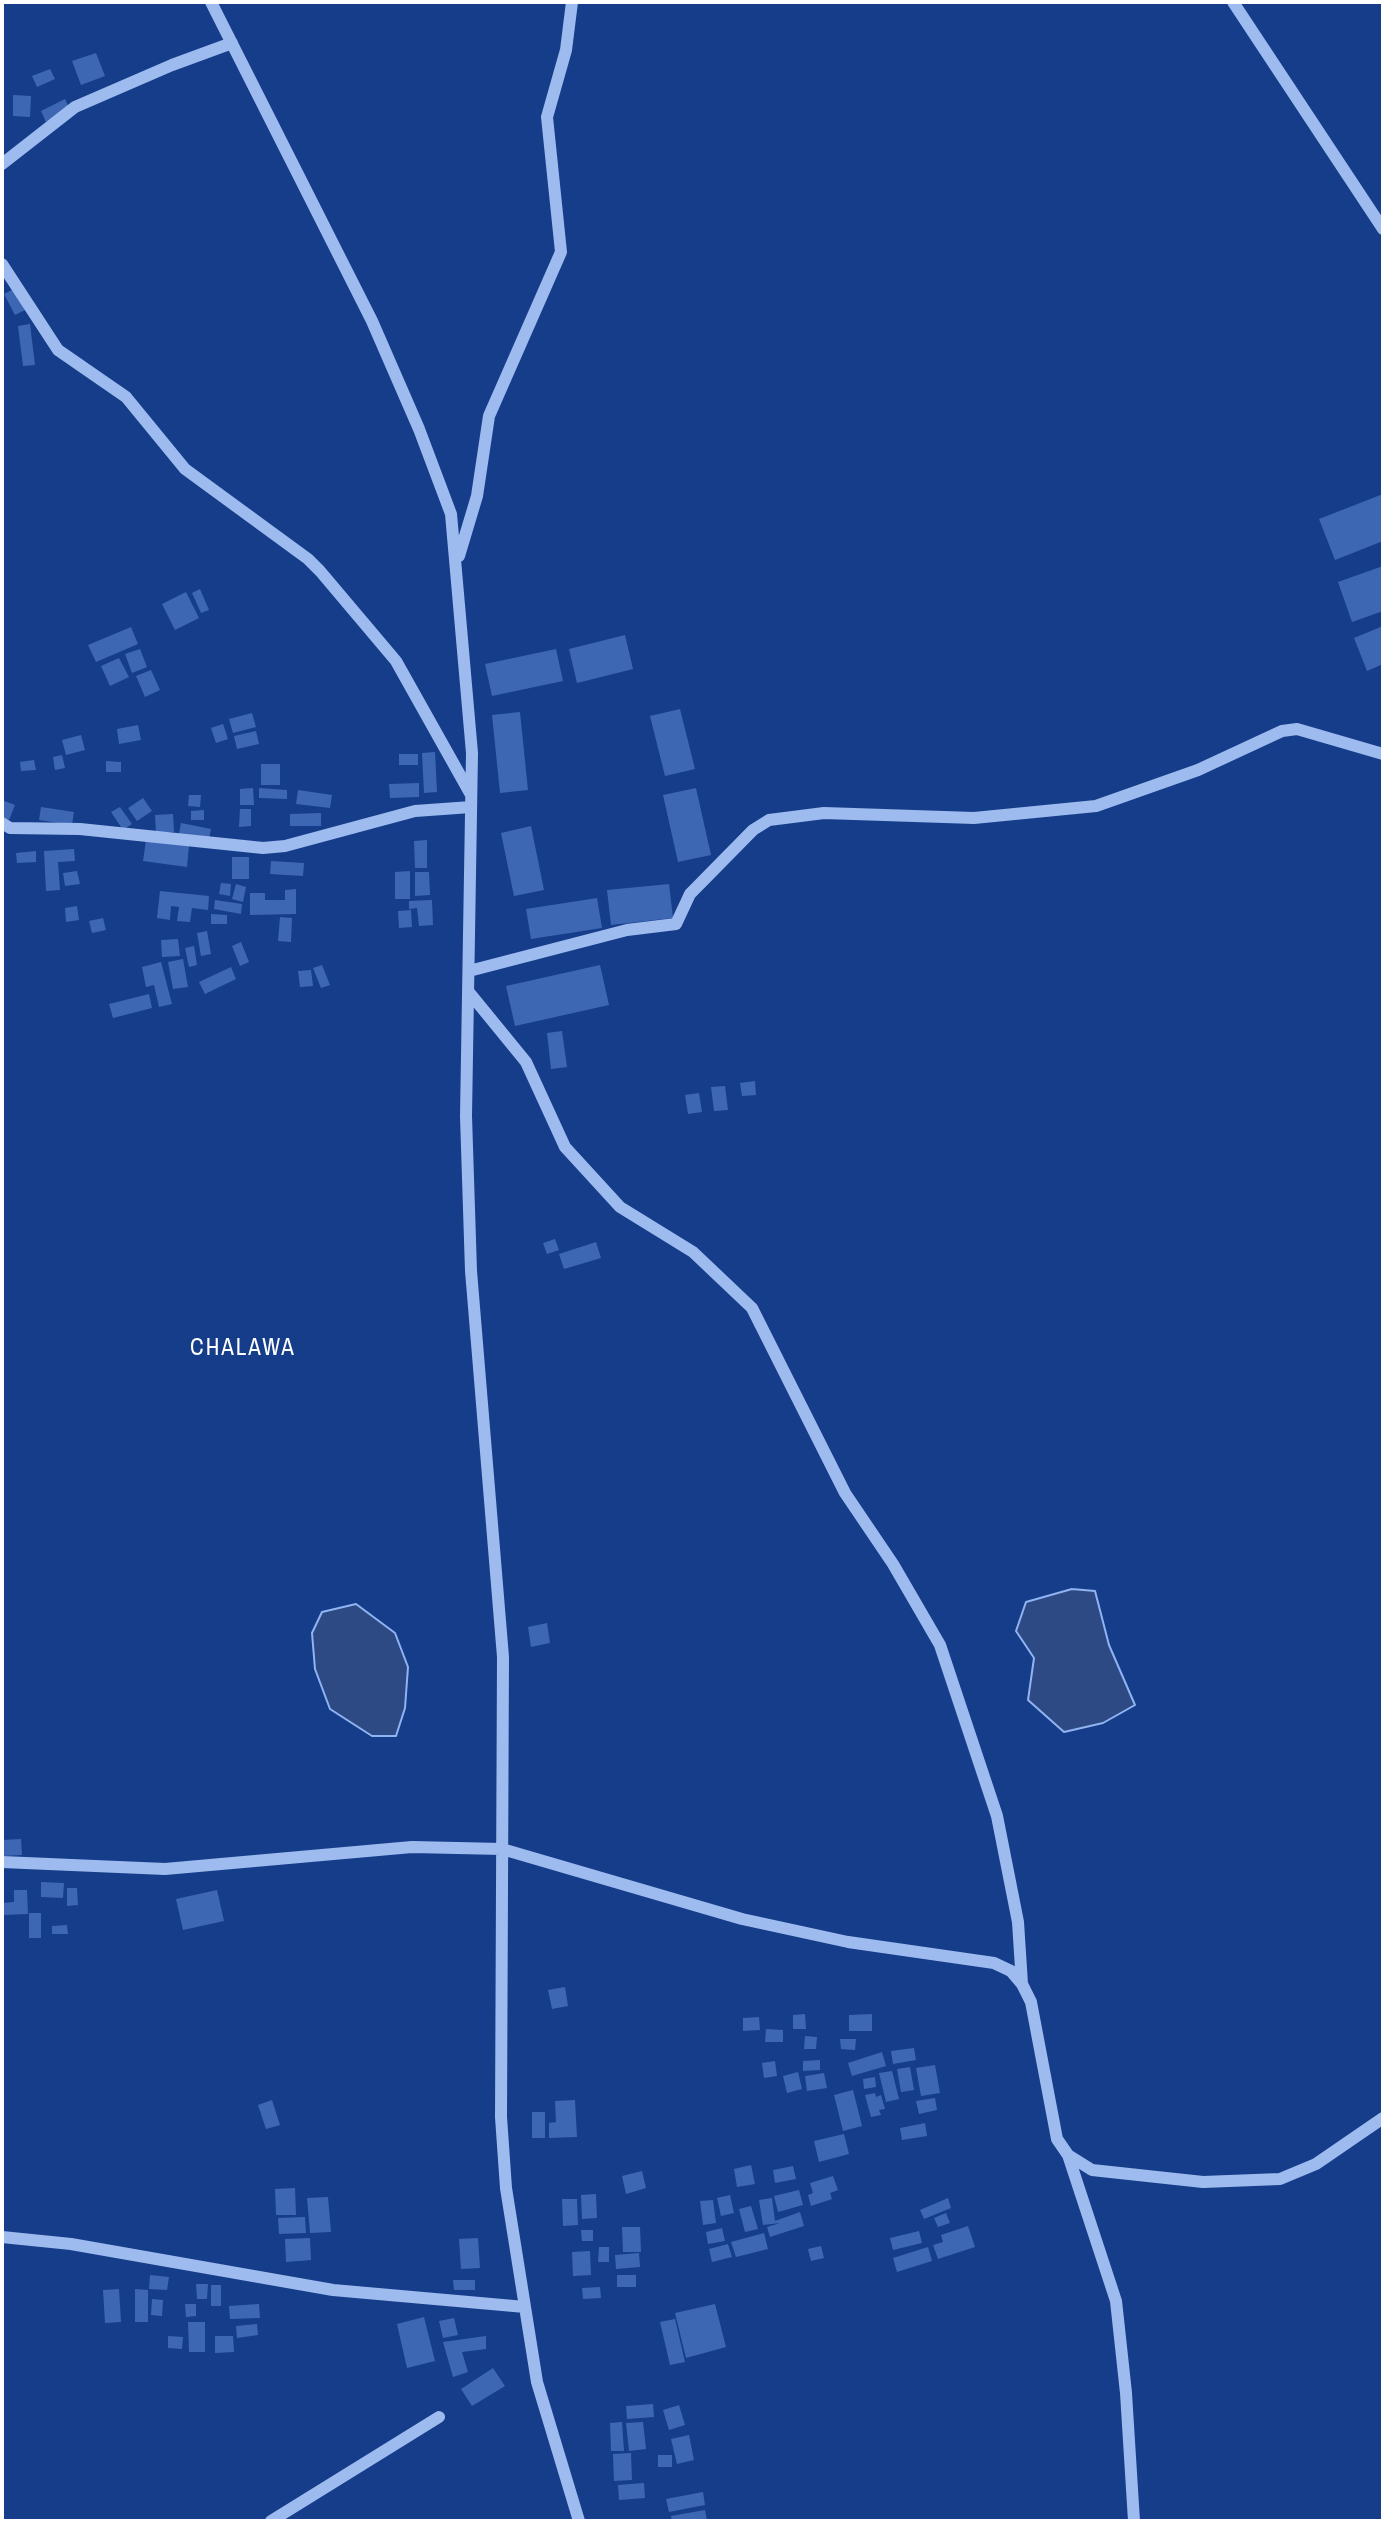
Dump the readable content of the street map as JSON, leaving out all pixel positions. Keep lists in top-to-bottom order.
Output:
{
  "districts": ["CHALAWA"]
}
